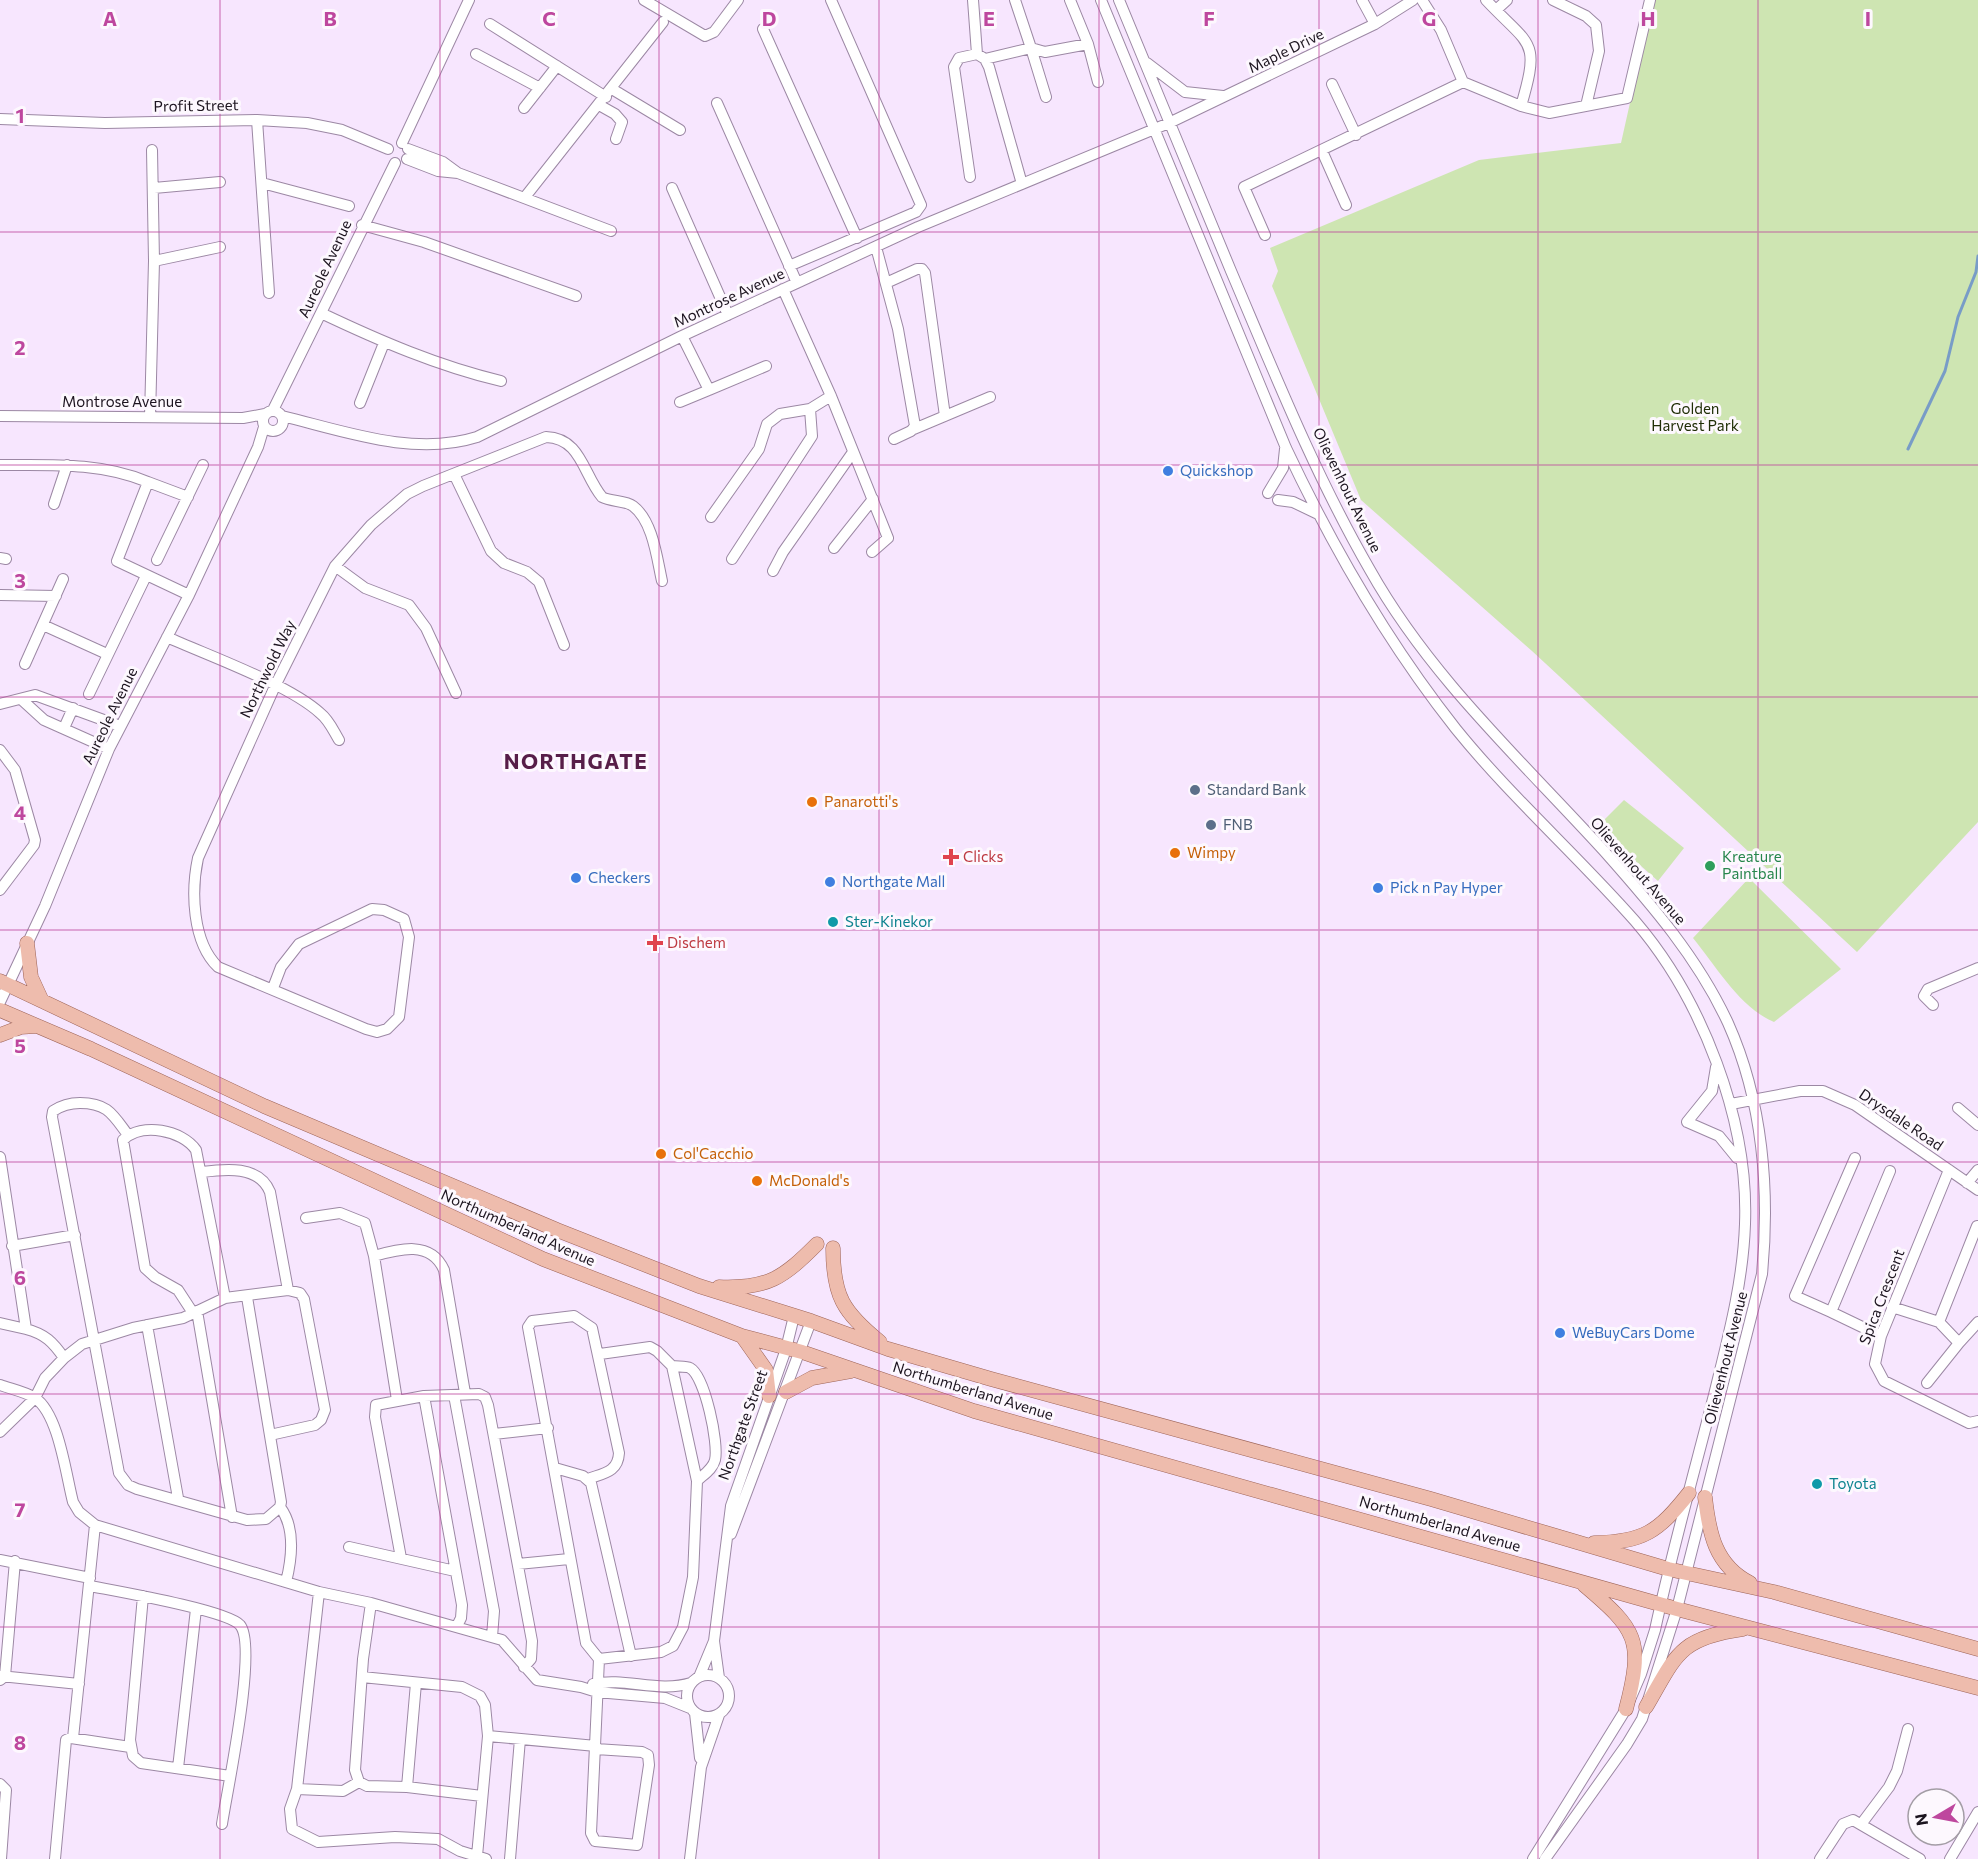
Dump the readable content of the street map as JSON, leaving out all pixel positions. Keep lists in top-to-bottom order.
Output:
{
  "streets": {
    "main road": ["Northumberland Avenue"],
    "street": [
      "Maple Drive",
      "Profit Street",
      "Aureole Avenue",
      "Montrose Avenue",
      "Olievenhout Avenue",
      "Northwold Way",
      "Drysdale Road",
      "Spica Crescent",
      "Northgate Street"
    ]
  },
  "crossings": [
    ["Maple Drive", "Montrose Avenue"],
    ["Maple Drive", "Olievenhout Avenue"],
    ["Profit Street", "Aureole Avenue"],
    ["Aureole Avenue", "Montrose Avenue"],
    ["Aureole Avenue", "Northumberland Avenue"],
    ["Montrose Avenue", "Olievenhout Avenue"],
    ["Olievenhout Avenue", "Drysdale Road"],
    ["Olievenhout Avenue", "Northumberland Avenue"],
    ["Drysdale Road", "Spica Crescent"],
    ["Northumberland Avenue", "Northgate Street"]
  ],
  "districts": ["NORTHGATE"],
  "parks": ["Golden Harvest Park"],
  "places": {
    "other": [
      "Quickshop",
      "Standard Bank",
      "Panarotti's",
      "FNB",
      "Wimpy",
      "Kreature Paintball",
      "Checkers",
      "Northgate Mall",
      "Pick n Pay Hyper",
      "Ster-Kinekor",
      "Col'Cacchio",
      "McDonald's",
      "WeBuyCars Dome",
      "Toyota"
    ],
    "health": ["Clicks", "Dischem"]
  },
  "north": "left",
  "grid": {
    "columns": [
      "A",
      "B",
      "C",
      "D",
      "E",
      "F",
      "G",
      "H",
      "I"
    ],
    "rows": [
      "1",
      "2",
      "3",
      "4",
      "5",
      "6",
      "7",
      "8"
    ]
  }
}
